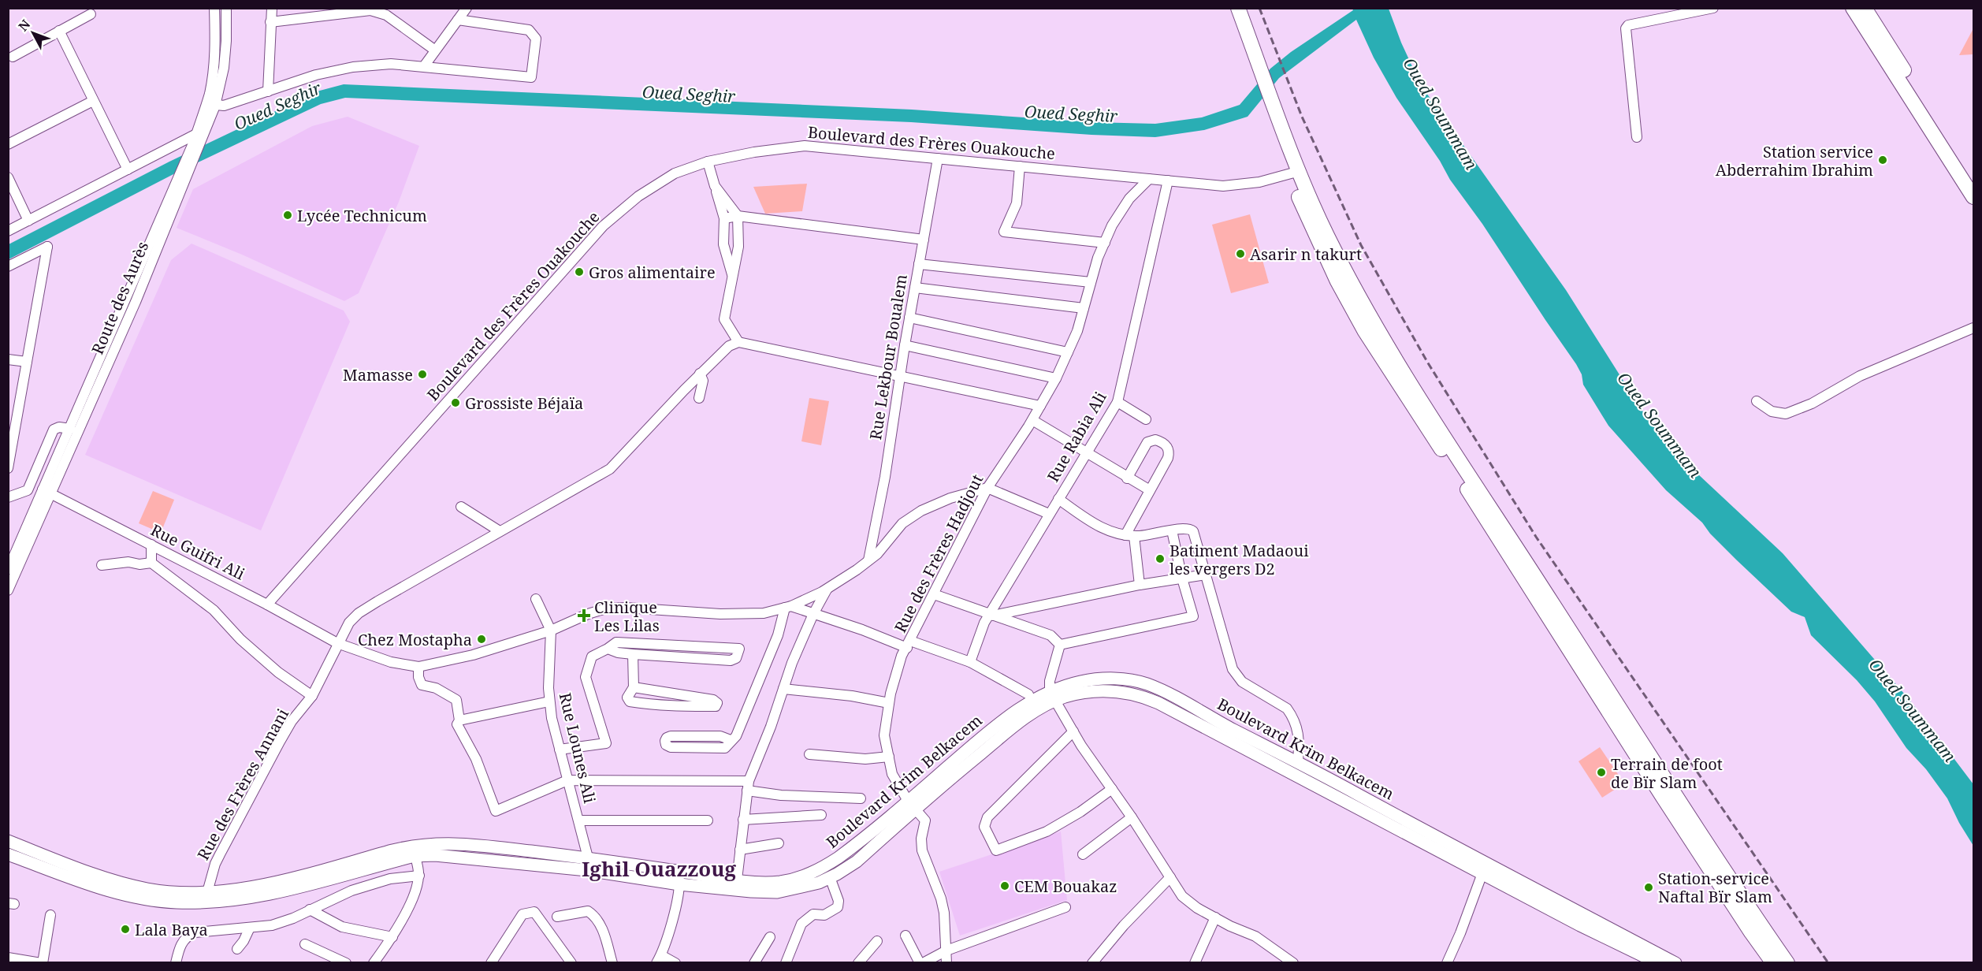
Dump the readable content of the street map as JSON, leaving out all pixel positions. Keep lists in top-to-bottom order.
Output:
{
  "streets": {
    "main road": ["Boulevard Krim Belkacem"],
    "street": [
      "Boulevard des Frères Ouakouche",
      "Route des Aurès",
      "Rue Lekbour Boualem",
      "Rue Rabia Ali",
      "Rue Guifri Ali",
      "Rue des Frères Hadjout",
      "Rue Lounes Ali",
      "Rue des Frères Annani"
    ]
  },
  "crossings": [
    ["Boulevard des Frères Ouakouche", "Rue Lekbour Boualem"],
    ["Boulevard des Frères Ouakouche", "Rue Rabia Ali"],
    ["Boulevard des Frères Ouakouche", "Rue Guifri Ali"],
    ["Boulevard des Frères Ouakouche", "Rue des Frères Hadjout"],
    ["Route des Aurès", "Rue Guifri Ali"],
    ["Rue Guifri Ali", "Rue des Frères Annani"],
    ["Rue des Frères Hadjout", "Boulevard Krim Belkacem"],
    ["Rue Lounes Ali", "Boulevard Krim Belkacem"],
    ["Boulevard Krim Belkacem", "Rue des Frères Annani"]
  ],
  "districts": ["Ighil Ouazzoug"],
  "water": ["Oued Seghir", "Oued Soummam"],
  "places": {
    "other": [
      "Station service Abderrahim Ibrahim",
      "Lycée Technicum",
      "Asarir n takurt",
      "Gros alimentaire",
      "Mamasse",
      "Grossiste Béjaïa",
      "Batiment Madaoui les vergers D2",
      "Chez Mostapha",
      "Terrain de foot de Bïr Slam",
      "CEM Bouakaz",
      "Station-service Naftal Bïr Slam",
      "Lala Baya"
    ],
    "health": ["Clinique Les Lilas"]
  },
  "north": "top left"
}
